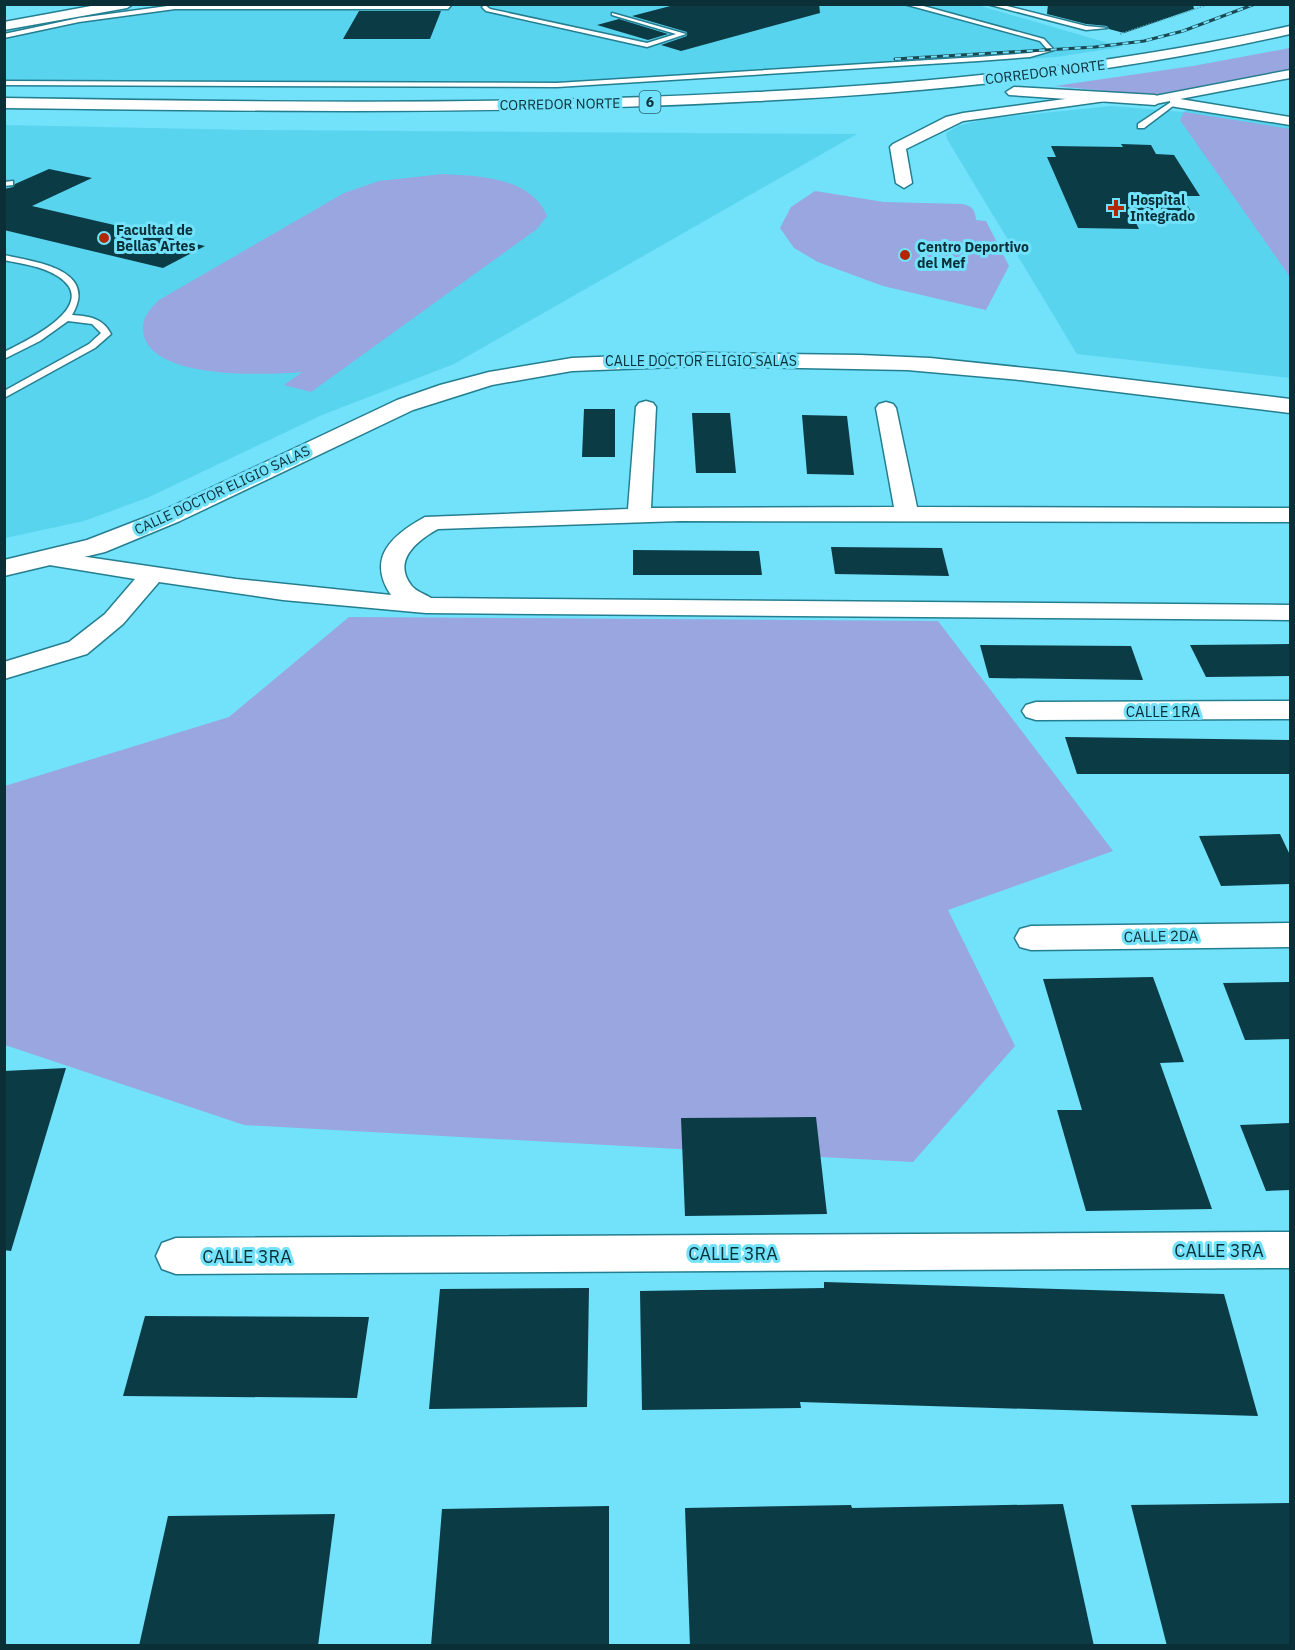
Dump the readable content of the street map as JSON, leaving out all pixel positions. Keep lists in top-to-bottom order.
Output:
{
  "streets": {
    "main road": ["CORREDOR NORTE", "6", "CALLE DOCTOR ELIGIO SALAS"],
    "street": ["CALLE 1RA", "CALLE 2DA", "CALLE 3RA"]
  },
  "places": {
    "health": ["Hospital Integrado"],
    "other": ["Facultad de Bellas Artes", "Centro Deportivo del Mef"]
  }
}
